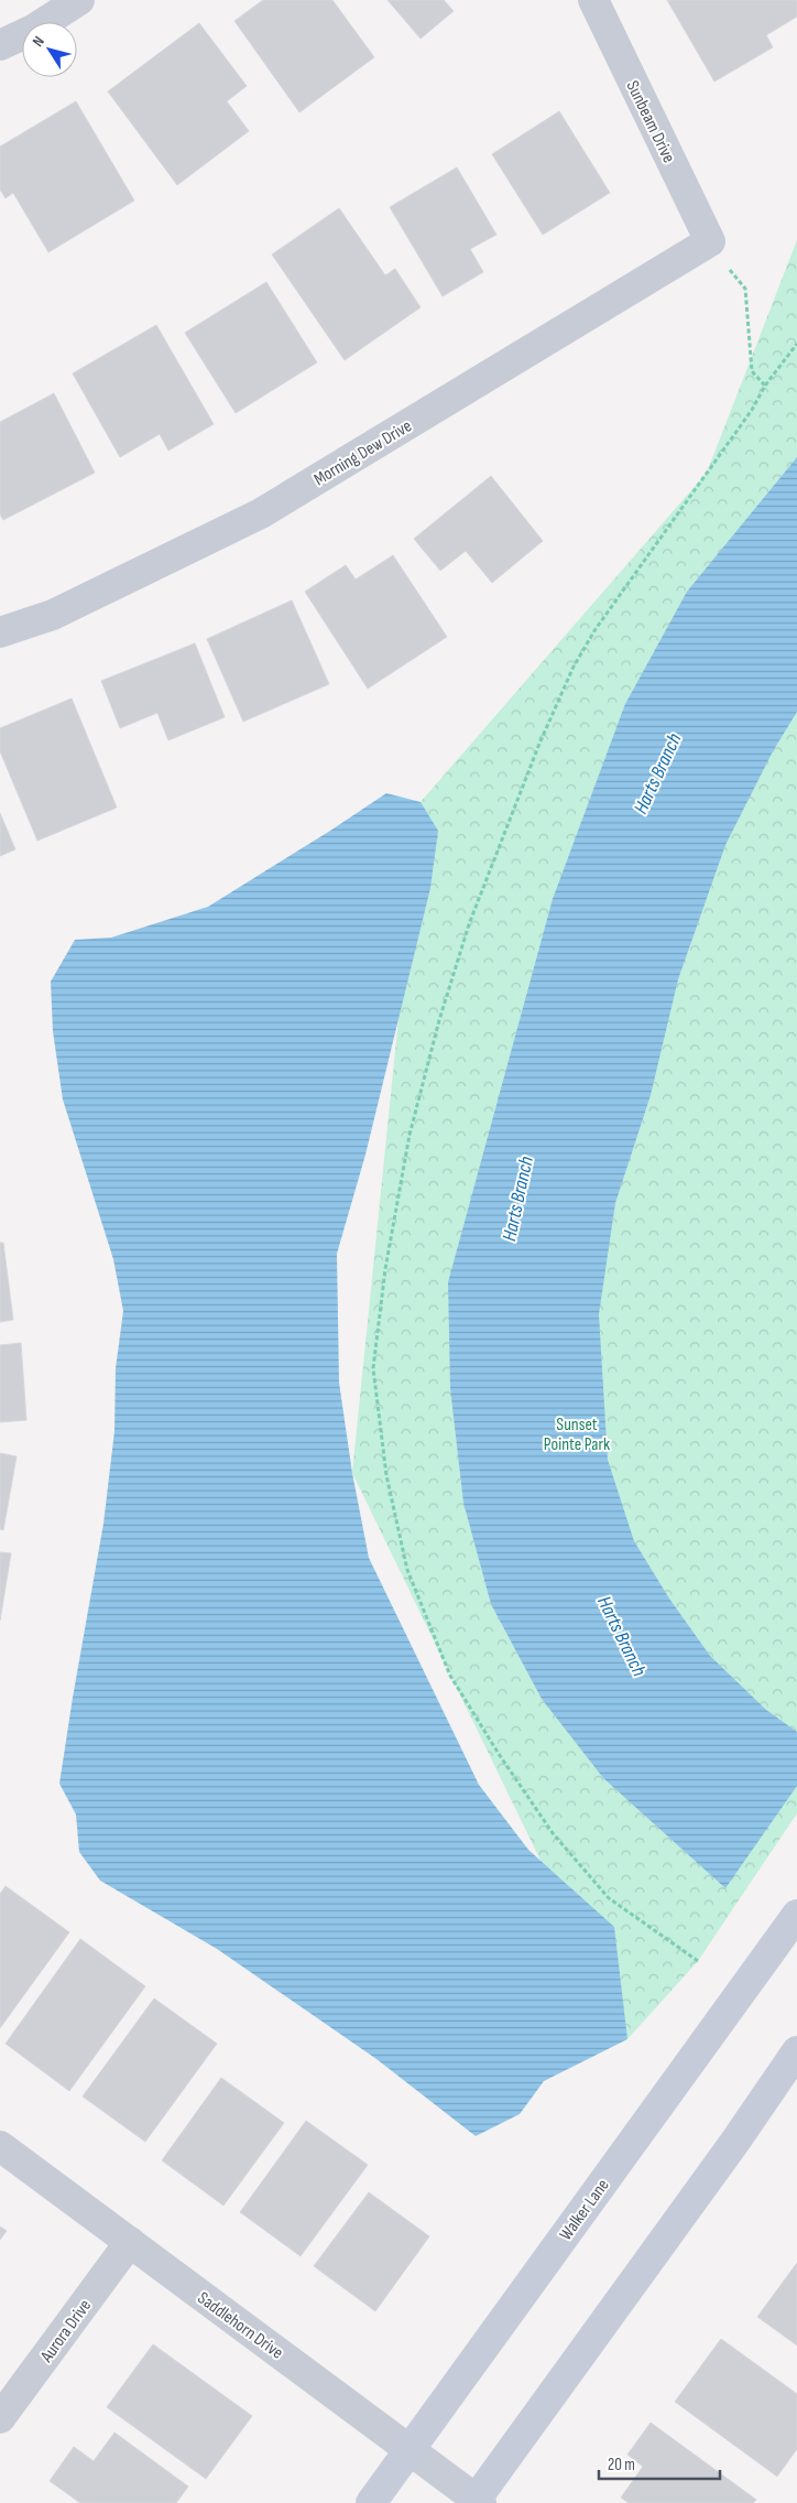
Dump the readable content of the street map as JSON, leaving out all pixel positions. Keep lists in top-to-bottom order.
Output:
{
  "streets": {
    "street": [
      "Sunbeam Drive",
      "Morning Dew Drive",
      "Walker Lane",
      "Saddlehorn Drive",
      "Aurora Drive"
    ]
  },
  "crossings": [
    ["Sunbeam Drive", "Morning Dew Drive"],
    ["Walker Lane", "Saddlehorn Drive"],
    ["Saddlehorn Drive", "Aurora Drive"]
  ],
  "water": ["Harts Branch"],
  "parks": ["Sunset Pointe Park"],
  "scale_bar": "20 m",
  "north": "top left"
}
